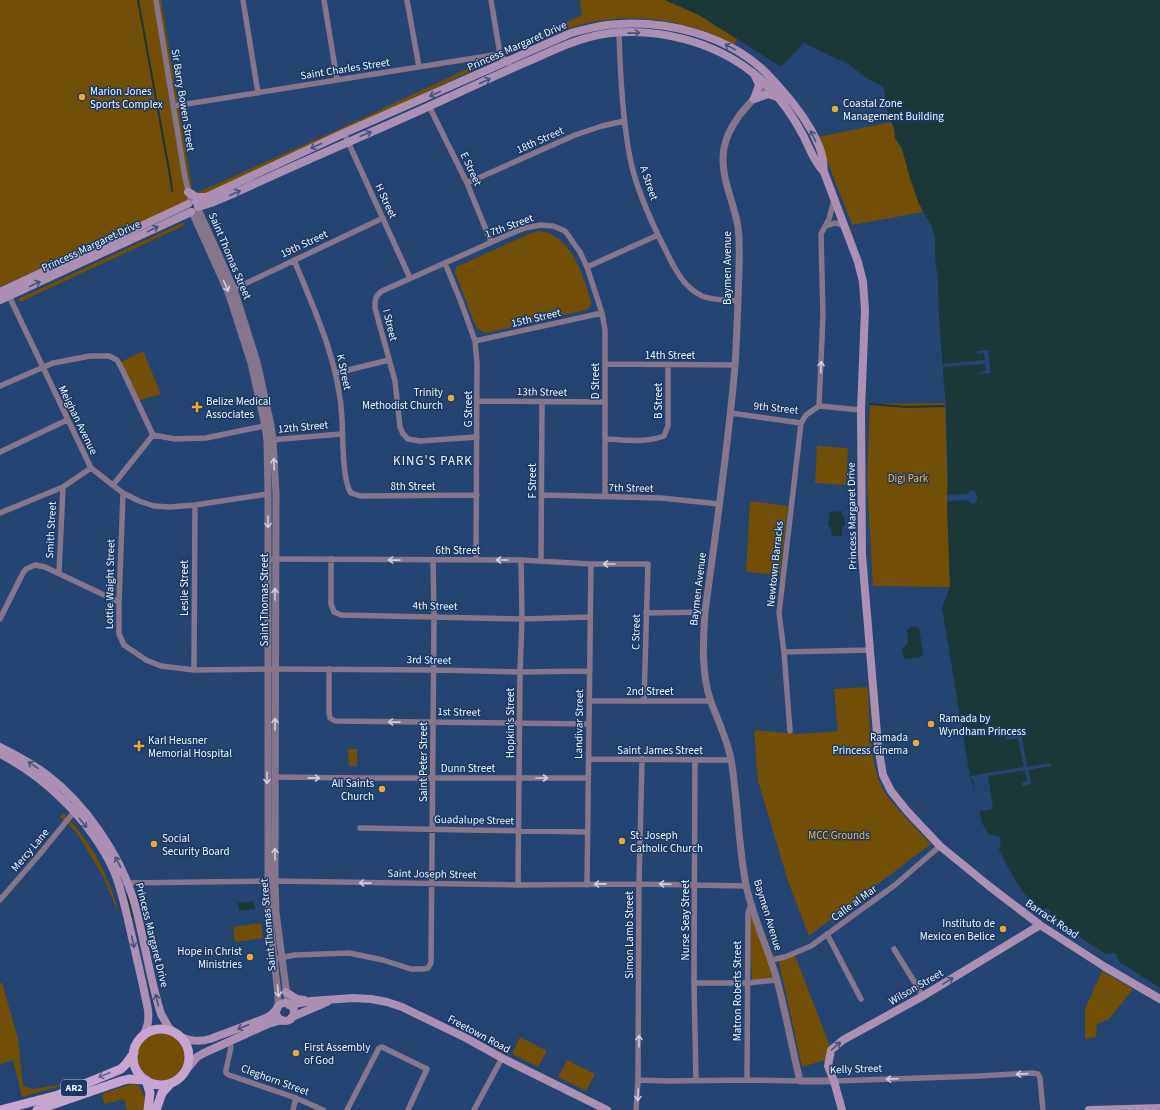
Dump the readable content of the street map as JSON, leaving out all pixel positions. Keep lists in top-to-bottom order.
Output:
{
  "streets": {
    "main road": [
      "Princess Margaret Drive",
      "Barrack Road",
      "Wilson Street",
      "Freetown Road",
      "AR2"
    ],
    "street": [
      "Saint Charles Street",
      "Sir Barry Bowen Street",
      "18th Street",
      "E Street",
      "A Street",
      "H Street",
      "17th Street",
      "19th Street",
      "Saint Thomas Street",
      "Baymen Avenue",
      "15th Street",
      "I Street",
      "14th Street",
      "K Street",
      "D Street",
      "13th Street",
      "B Street",
      "9th Street",
      "G Street",
      "Meighan Avenue",
      "12th Street",
      "F Street",
      "8th Street",
      "7th Street",
      "Smith Street",
      "6th Street",
      "Newtown Barracks",
      "Lottie Waight Street",
      "Leslie Street",
      "4th Street",
      "C Street",
      "3rd Street",
      "2nd Street",
      "1st Street",
      "Hopkin's Street",
      "Landivar Street",
      "Saint James Street",
      "Saint Peter Street",
      "Dunn Street",
      "Guadalupe Street",
      "Mercy Lane",
      "Saint Joseph Street",
      "Calle al Mar",
      "Nurse Seay Street",
      "Simon Lamb Street",
      "Matron Roberts Street",
      "Kelly Street",
      "Cleghorn Street"
    ]
  },
  "crossings": [
    ["Princess Margaret Drive", "Sir Barry Bowen Street"],
    ["Princess Margaret Drive", "E Street"],
    ["Princess Margaret Drive", "A Street"],
    ["Princess Margaret Drive", "H Street"],
    ["Princess Margaret Drive", "Saint Thomas Street"],
    ["Princess Margaret Drive", "Baymen Avenue"],
    ["Princess Margaret Drive", "Meighan Avenue"],
    ["Princess Margaret Drive", "Mercy Lane"],
    ["Princess Margaret Drive", "Saint Joseph Street"],
    ["Princess Margaret Drive", "Calle al Mar"],
    ["Princess Margaret Drive", "Barrack Road"],
    ["Princess Margaret Drive", "AR2"],
    ["Saint Charles Street", "Sir Barry Bowen Street"],
    ["Sir Barry Bowen Street", "Saint Thomas Street"],
    ["18th Street", "E Street"],
    ["18th Street", "A Street"],
    ["E Street", "17th Street"],
    ["A Street", "Baymen Avenue"],
    ["H Street", "19th Street"],
    ["H Street", "I Street"],
    ["17th Street", "I Street"],
    ["17th Street", "D Street"],
    ["17th Street", "G Street"],
    ["19th Street", "Saint Thomas Street"],
    ["19th Street", "K Street"],
    ["Saint Thomas Street", "Meighan Avenue"],
    ["Saint Thomas Street", "12th Street"],
    ["Saint Thomas Street", "6th Street"],
    ["Saint Thomas Street", "Lottie Waight Street"],
    ["Saint Thomas Street", "3rd Street"],
    ["Saint Thomas Street", "Saint Peter Street"],
    ["Saint Thomas Street", "Dunn Street"],
    ["Saint Thomas Street", "Saint Joseph Street"],
    ["Saint Thomas Street", "Freetown Road"],
    ["Baymen Avenue", "14th Street"],
    ["Baymen Avenue", "9th Street"],
    ["Baymen Avenue", "7th Street"],
    ["Baymen Avenue", "2nd Street"],
    ["Baymen Avenue", "Saint James Street"],
    ["Baymen Avenue", "Saint Joseph Street"],
    ["Baymen Avenue", "Calle al Mar"],
    ["Baymen Avenue", "Matron Roberts Street"],
    ["Baymen Avenue", "Kelly Street"],
    ["15th Street", "D Street"],
    ["15th Street", "G Street"],
    ["I Street", "G Street"],
    ["14th Street", "D Street"],
    ["14th Street", "B Street"],
    ["K Street", "12th Street"],
    ["K Street", "8th Street"],
    ["D Street", "13th Street"],
    ["D Street", "B Street"],
    ["D Street", "7th Street"],
    ["13th Street", "G Street"],
    ["13th Street", "F Street"],
    ["9th Street", "Newtown Barracks"],
    ["G Street", "8th Street"],
    ["G Street", "6th Street"],
    ["Meighan Avenue", "Lottie Waight Street"],
    ["Meighan Avenue", "Leslie Street"],
    ["F Street", "7th Street"],
    ["F Street", "6th Street"],
    ["6th Street", "4th Street"],
    ["6th Street", "C Street"],
    ["6th Street", "Hopkin's Street"],
    ["6th Street", "Landivar Street"],
    ["6th Street", "Saint Peter Street"],
    ["Lottie Waight Street", "Leslie Street"],
    ["Lottie Waight Street", "3rd Street"],
    ["4th Street", "Hopkin's Street"],
    ["4th Street", "Landivar Street"],
    ["4th Street", "Saint Peter Street"],
    ["C Street", "2nd Street"],
    ["3rd Street", "1st Street"],
    ["3rd Street", "Hopkin's Street"],
    ["3rd Street", "Landivar Street"],
    ["3rd Street", "Saint Peter Street"],
    ["2nd Street", "Landivar Street"],
    ["1st Street", "Hopkin's Street"],
    ["1st Street", "Landivar Street"],
    ["1st Street", "Saint Peter Street"],
    ["Hopkin's Street", "Dunn Street"],
    ["Hopkin's Street", "Guadalupe Street"],
    ["Hopkin's Street", "Saint Joseph Street"],
    ["Landivar Street", "Saint James Street"],
    ["Landivar Street", "Dunn Street"],
    ["Landivar Street", "Guadalupe Street"],
    ["Landivar Street", "Saint Joseph Street"],
    ["Saint James Street", "Nurse Seay Street"],
    ["Saint James Street", "Simon Lamb Street"],
    ["Saint Peter Street", "Dunn Street"],
    ["Saint Peter Street", "Guadalupe Street"],
    ["Saint Peter Street", "Saint Joseph Street"],
    ["Saint Joseph Street", "Nurse Seay Street"],
    ["Saint Joseph Street", "Simon Lamb Street"],
    ["Calle al Mar", "Barrack Road"],
    ["Barrack Road", "Wilson Street"],
    ["Nurse Seay Street", "Kelly Street"],
    ["Simon Lamb Street", "Kelly Street"],
    ["Wilson Street", "Kelly Street"],
    ["Matron Roberts Street", "Kelly Street"]
  ],
  "one_way": [
    "6th Street",
    "Dunn Street",
    "Saint Joseph Street",
    "Wilson Street",
    "Kelly Street"
  ],
  "districts": ["KING'S PARK"],
  "parks": ["Digi Park", "MCC Grounds"],
  "places": {
    "other": [
      "Marion Jones Sports Complex",
      "Coastal Zone Management Building",
      "Trinity Methodist Church",
      "Ramada by Wyndham Princess",
      "Ramada Princess Cinema",
      "All Saints Church",
      "St. Joseph Catholic Church",
      "Social Security Board",
      "Instituto de Mexico en Belice",
      "Hope in Christ Ministries",
      "First Assembly of God"
    ],
    "health": ["Belize Medical Associates", "Karl Heusner Memorial Hospital"]
  }
}
